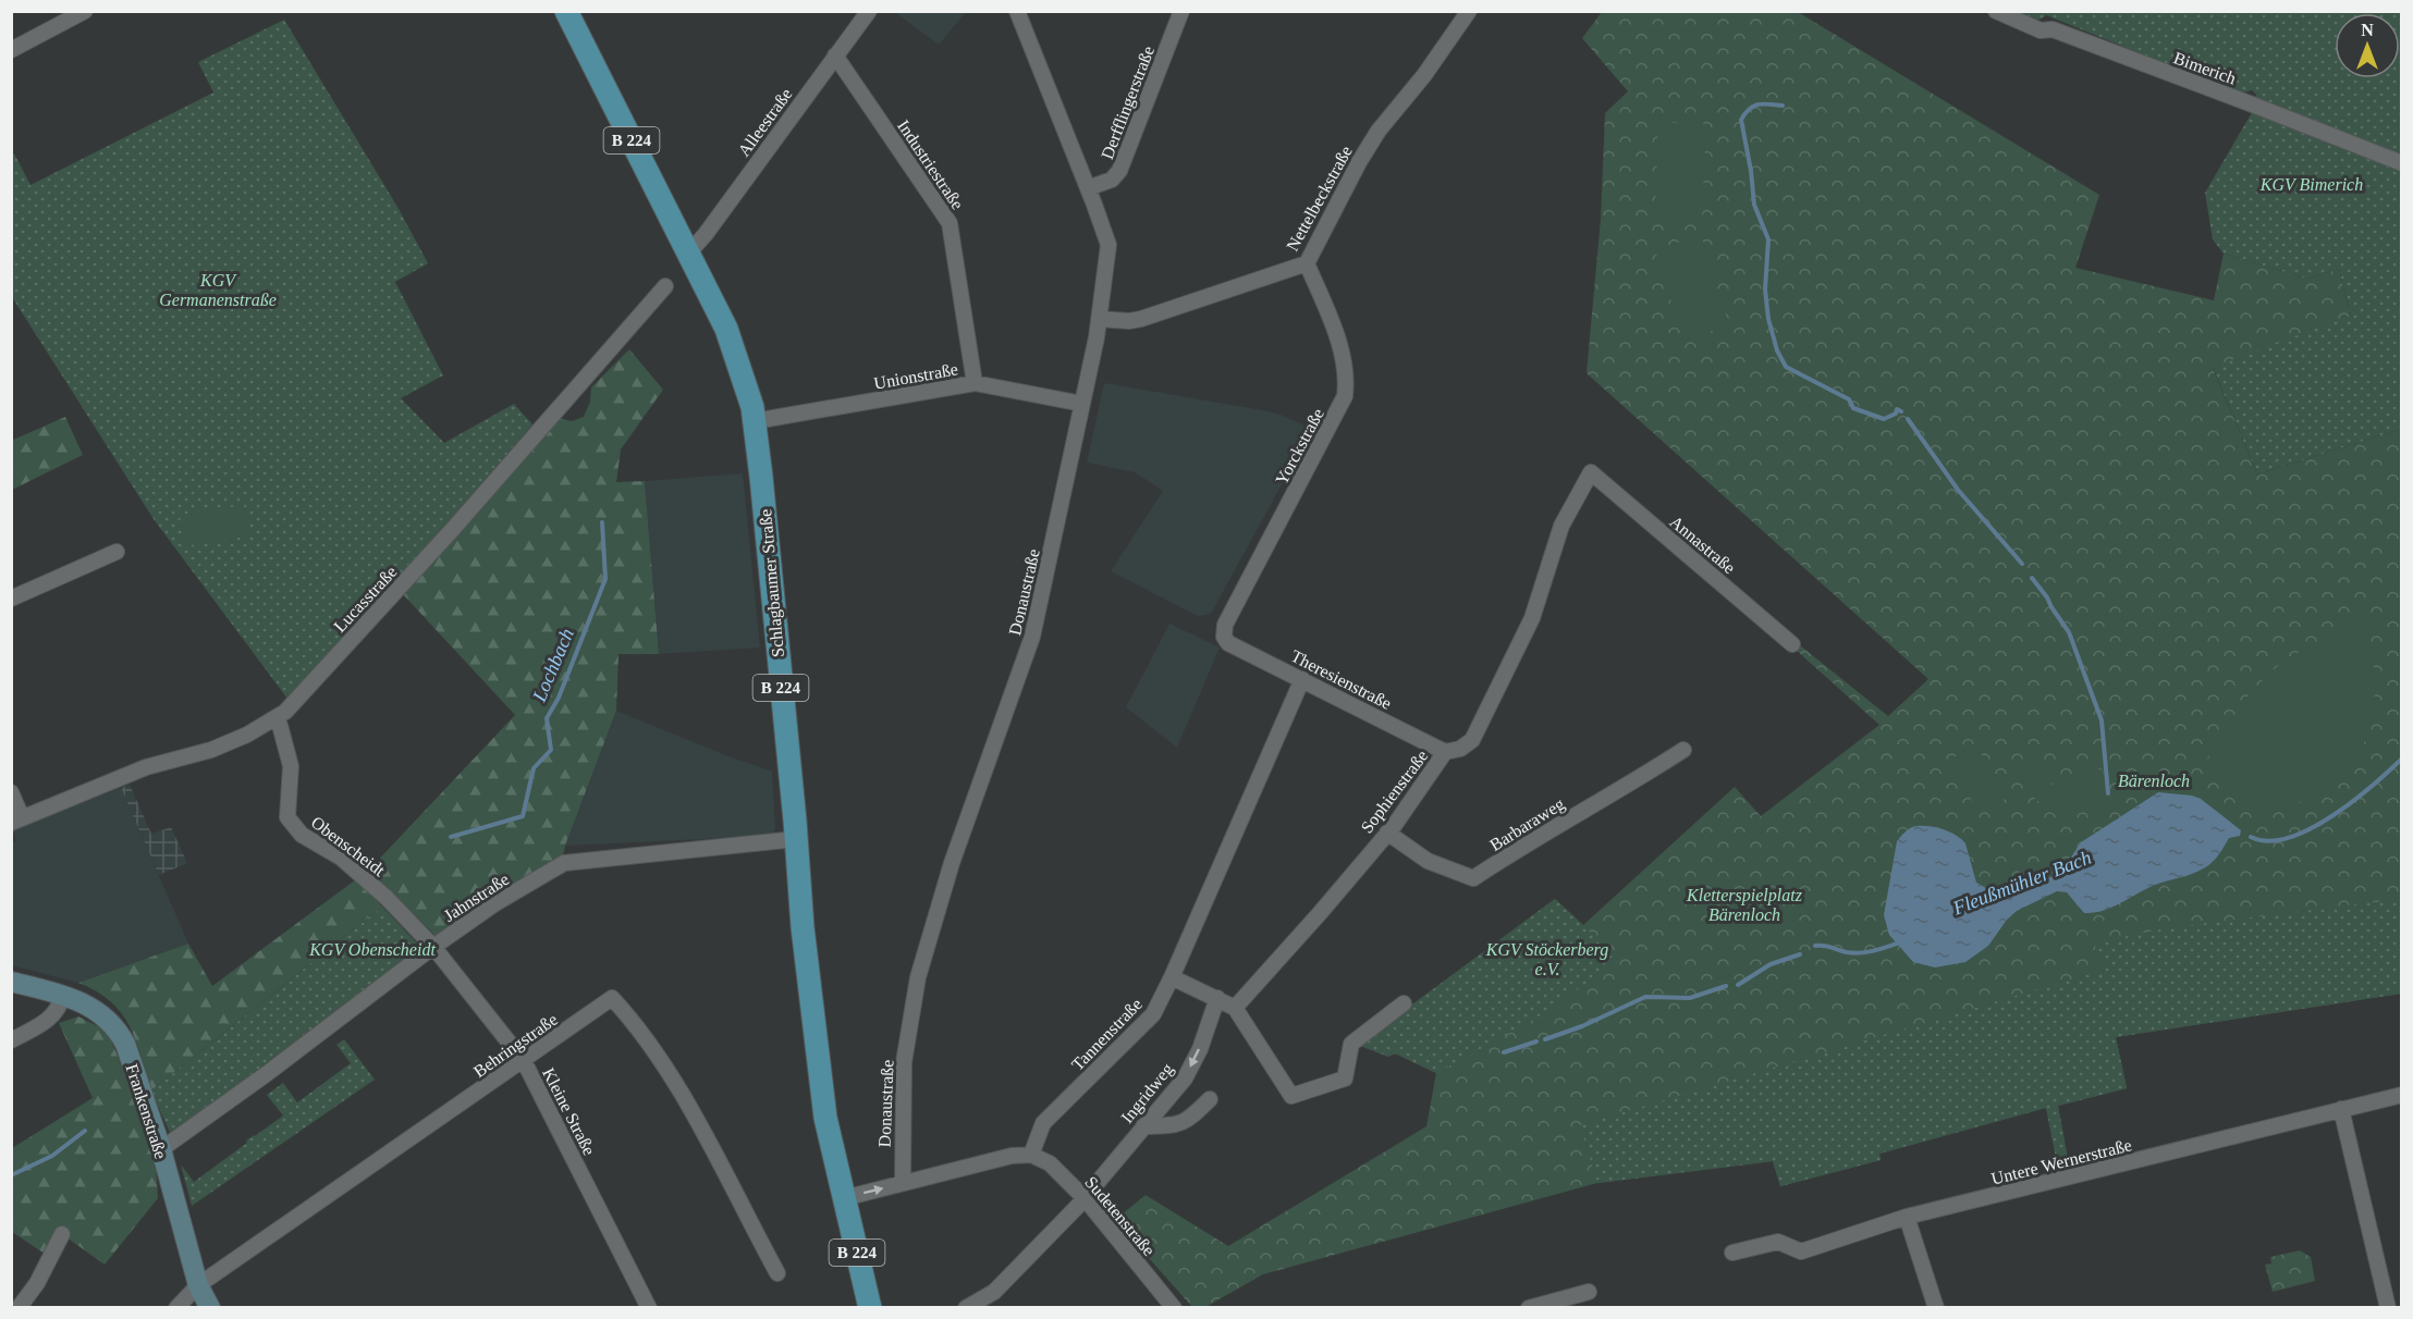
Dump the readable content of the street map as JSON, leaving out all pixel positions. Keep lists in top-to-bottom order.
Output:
{
  "streets": {
    "main road": ["B 224", "Schlagbaumer Straße"],
    "street": [
      "Bimerich",
      "Derfflingerstraße",
      "Alleestraße",
      "Industriestraße",
      "Nettelbeckstraße",
      "Unionstraße",
      "Yorckstraße",
      "Annastraße",
      "Donaustraße",
      "Lucasstraße",
      "Theresienstraße",
      "Sophienstraße",
      "Barbaraweg",
      "Obenscheidt",
      "Jahnstraße",
      "Tannenstraße",
      "Behringstraße",
      "Ingridweg",
      "Frankenstraße",
      "Kleine Straße",
      "Untere Wernerstraße",
      "Sudetenstraße"
    ]
  },
  "crossings": [
    ["Derfflingerstraße", "Donaustraße"],
    ["Alleestraße", "Industriestraße"],
    ["Alleestraße", "Schlagbaumer Straße"],
    ["Industriestraße", "Unionstraße"],
    ["Nettelbeckstraße", "Yorckstraße"],
    ["Nettelbeckstraße", "Donaustraße"],
    ["Unionstraße", "Schlagbaumer Straße"],
    ["Unionstraße", "Donaustraße"],
    ["Yorckstraße", "Theresienstraße"],
    ["Annastraße", "Sophienstraße"],
    ["Schlagbaumer Straße", "Jahnstraße"],
    ["Lucasstraße", "Obenscheidt"],
    ["Theresienstraße", "Sophienstraße"],
    ["Theresienstraße", "Tannenstraße"],
    ["Sophienstraße", "Barbaraweg"],
    ["Obenscheidt", "Jahnstraße"],
    ["Obenscheidt", "Kleine Straße"],
    ["Jahnstraße", "Frankenstraße"],
    ["Jahnstraße", "Kleine Straße"],
    ["Tannenstraße", "Sudetenstraße"],
    ["Behringstraße", "Frankenstraße"],
    ["Behringstraße", "Kleine Straße"],
    ["Ingridweg", "Sudetenstraße"]
  ],
  "one_way": ["Ingridweg"],
  "water": ["Lochbach", "Fleußmühler Bach"],
  "parks": [
    "KGV Bimerich",
    "KGV Germanenstraße",
    "Bärenloch",
    "Kletterspielplatz Bärenloch",
    "KGV Obenscheidt",
    "KGV Stöckerberg e.V."
  ],
  "north": "top"
}
